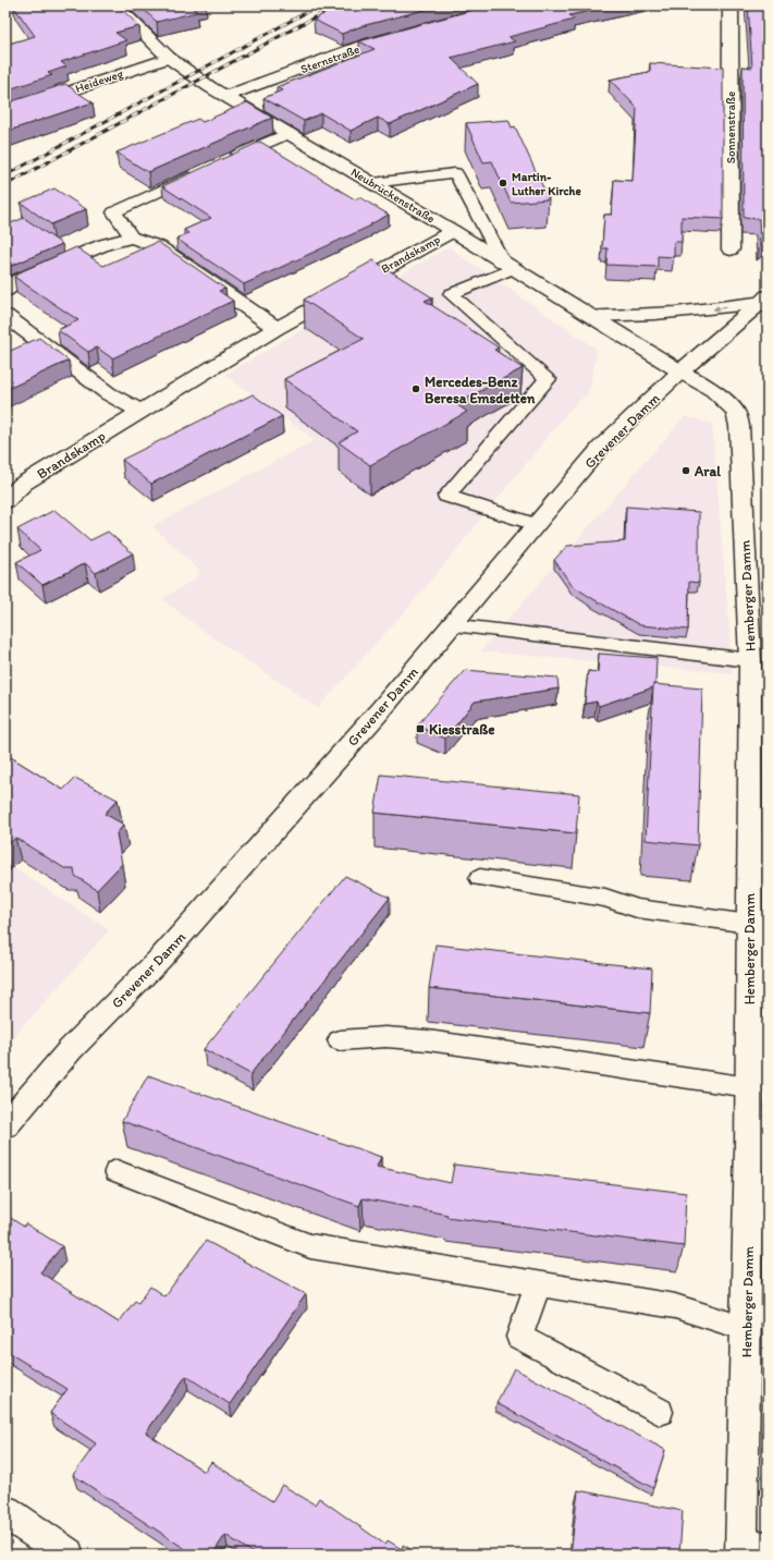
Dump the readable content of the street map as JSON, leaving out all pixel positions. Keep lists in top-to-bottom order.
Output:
{
  "streets": {
    "street": [
      "Sternstraße",
      "Heideweg",
      "Sonnenstraße",
      "Neubrückenstraße",
      "Brandskamp",
      "Grevener Damm",
      "Hemberger Damm"
    ]
  },
  "crossings": [
    ["Sternstraße", "Neubrückenstraße"],
    ["Heideweg", "Neubrückenstraße"],
    ["Neubrückenstraße", "Brandskamp"],
    ["Neubrückenstraße", "Grevener Damm"],
    ["Neubrückenstraße", "Hemberger Damm"],
    ["Grevener Damm", "Hemberger Damm"]
  ],
  "places": {
    "other": ["Martin- Luther Kirche", "Mercedes-Benz Beresa Emsdetten", "Aral"],
    "transit": ["Kiesstraße"]
  }
}
